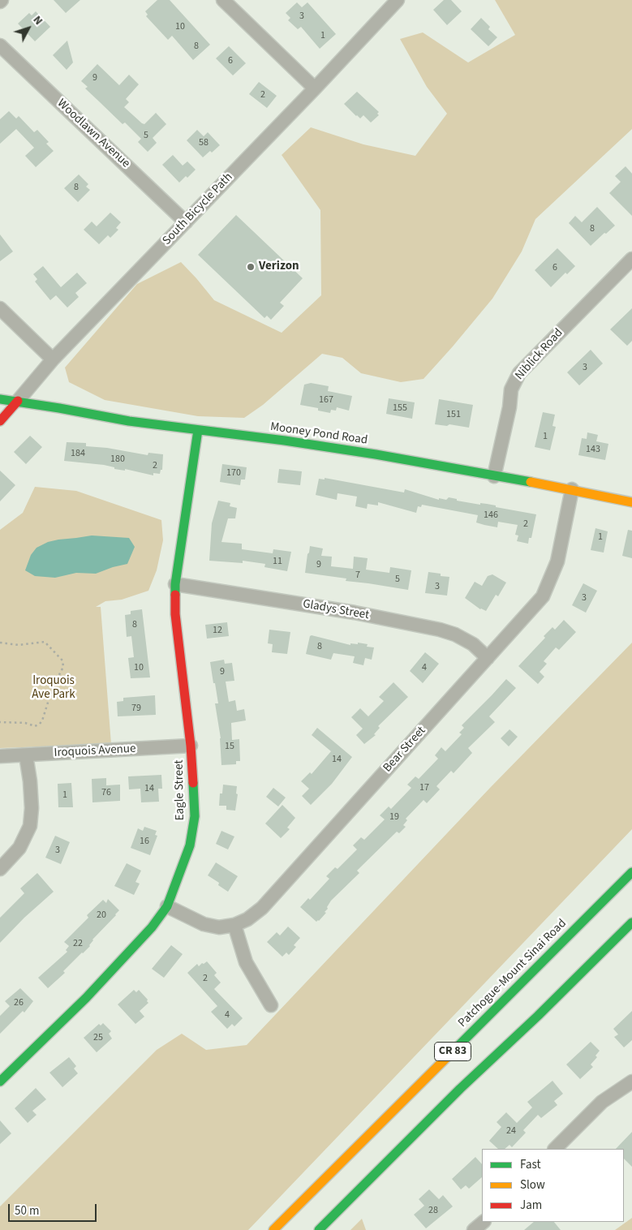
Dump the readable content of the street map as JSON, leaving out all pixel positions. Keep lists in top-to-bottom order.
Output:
{
  "streets": {
    "main road": [
      "South Bicycle Path",
      "Mooney Pond Road",
      "Eagle Street",
      "Patchogue-Mount Sinai Road",
      "CR 83"
    ],
    "street": [
      "Woodlawn Avenue",
      "Niblick Road",
      "Gladys Street",
      "Bear Street",
      "Iroquois Avenue"
    ]
  },
  "crossings": [
    ["Woodlawn Avenue", "South Bicycle Path"],
    ["South Bicycle Path", "Mooney Pond Road"],
    ["Niblick Road", "Mooney Pond Road"],
    ["Mooney Pond Road", "Bear Street"],
    ["Mooney Pond Road", "Eagle Street"],
    ["Gladys Street", "Bear Street"],
    ["Gladys Street", "Eagle Street"],
    ["Bear Street", "Eagle Street"],
    ["Iroquois Avenue", "Eagle Street"]
  ],
  "parks": ["Iroquois Ave Park"],
  "places": ["Verizon"],
  "house_numbers": [
    "3",
    "10",
    "1",
    "8",
    "6",
    "9",
    "2",
    "5",
    "58",
    "8",
    "8",
    "6",
    "3",
    "167",
    "155",
    "151",
    "1",
    "143",
    "184",
    "180",
    "2",
    "170",
    "146",
    "2",
    "1",
    "11",
    "9",
    "7",
    "5",
    "3",
    "3",
    "8",
    "12",
    "8",
    "10",
    "4",
    "9",
    "79",
    "15",
    "14",
    "17",
    "14",
    "76",
    "1",
    "19",
    "16",
    "3",
    "20",
    "22",
    "2",
    "26",
    "4",
    "25",
    "24",
    "28"
  ],
  "legend": ["Fast", "Slow", "Jam"],
  "scale_bar": "50 m",
  "north": "top right"
}
